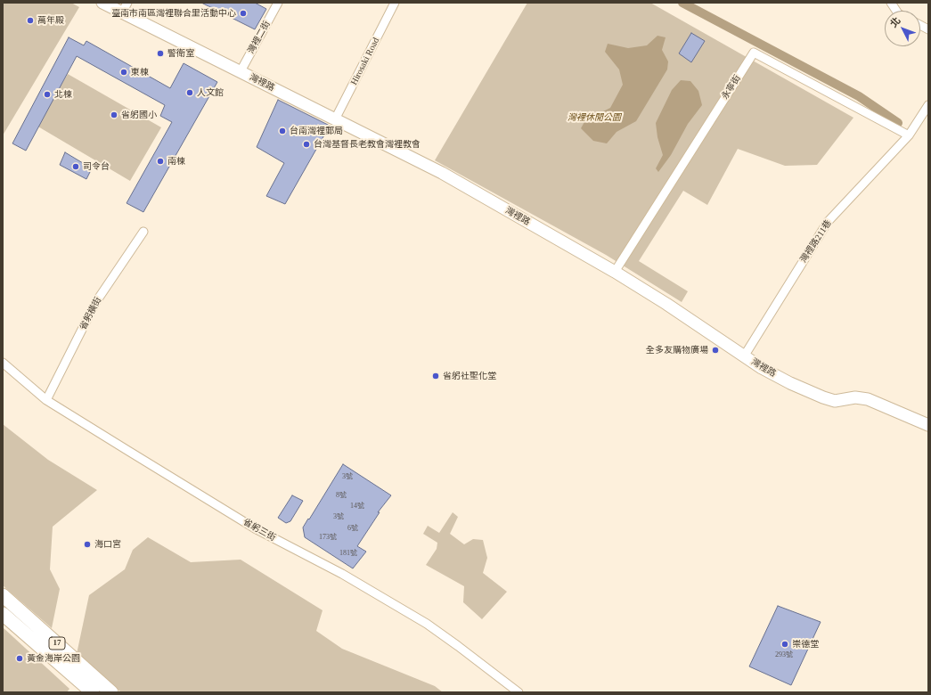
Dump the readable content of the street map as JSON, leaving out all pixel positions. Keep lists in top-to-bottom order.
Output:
{
  "streets": {
    "main road": ["17"],
    "street": [
      "灣裡二街",
      "Hirosaki Road",
      "灣裡路",
      "永寧街",
      "灣裡路211巷",
      "省躬橫街",
      "省躬三街"
    ]
  },
  "crossings": [
    ["灣裡二街", "灣裡路"],
    ["Hirosaki Road", "灣裡路"],
    ["灣裡路", "永寧街"],
    ["灣裡路", "灣裡路211巷"],
    ["永寧街", "灣裡路211巷"],
    ["省躬橫街", "省躬三街"]
  ],
  "parks": ["灣裡休閒公園"],
  "places": [
    "臺南市南區灣裡聯合里活動中心",
    "萬年殿",
    "警衛室",
    "東棟",
    "人文館",
    "北棟",
    "省躬國小",
    "台南灣裡郵局",
    "台灣基督長老教會灣裡教會",
    "南棟",
    "司令台",
    "全多友購物廣場",
    "省躬社聖化堂",
    "海口宮",
    "崇德堂",
    "黃金海岸公園"
  ],
  "house_numbers": [
    "3號",
    "8號",
    "14號",
    "3號",
    "6號",
    "173號",
    "181號",
    "293號"
  ],
  "north": "top left"
}
